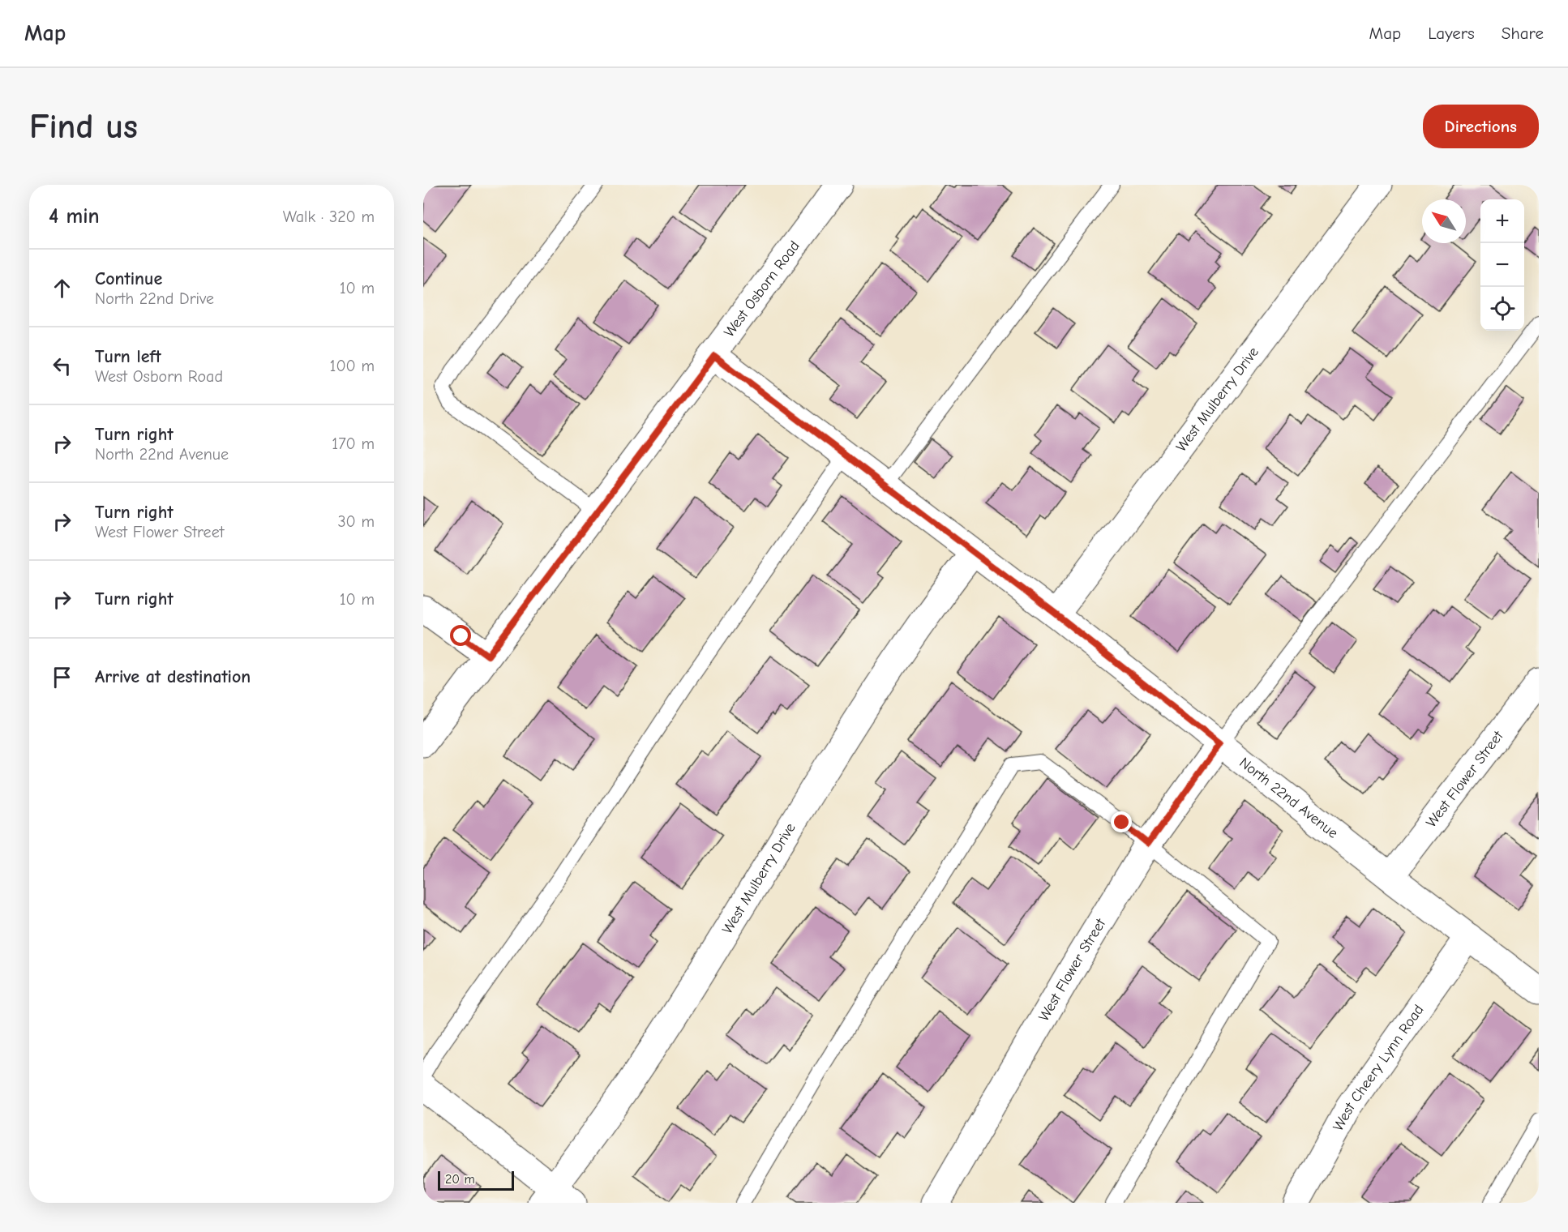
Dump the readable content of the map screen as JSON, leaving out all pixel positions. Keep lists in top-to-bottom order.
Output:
{
  "streets": {
    "street": [
      "West Osborn Road",
      "West Mulberry Drive",
      "West Flower Street",
      "North 22nd Avenue",
      "West Cheery Lynn Road"
    ]
  },
  "crossings": [
    ["West Osborn Road", "North 22nd Avenue"],
    ["West Mulberry Drive", "North 22nd Avenue"],
    ["West Flower Street", "North 22nd Avenue"],
    ["North 22nd Avenue", "West Cheery Lynn Road"]
  ],
  "scale_bar": "20 m",
  "north": "top left",
  "page": {
    "header": "Map",
    "nav": ["Map", "Layers", "Share"],
    "buttons": "Directions",
    "title": "Find us",
    "heading": ["4 min", "Walk · 320 m"],
    "map_buttons": ["+", "−"],
    "list": [
      ["Continue", "North 22nd Drive", "10 m"],
      ["Turn left", "West Osborn Road", "100 m"],
      ["Turn right", "North 22nd Avenue", "170 m"],
      ["Turn right", "West Flower Street", "30 m"],
      ["Turn right", "10 m"],
      "Arrive at destination"
    ],
    "scale": "20 m"
  }
}
